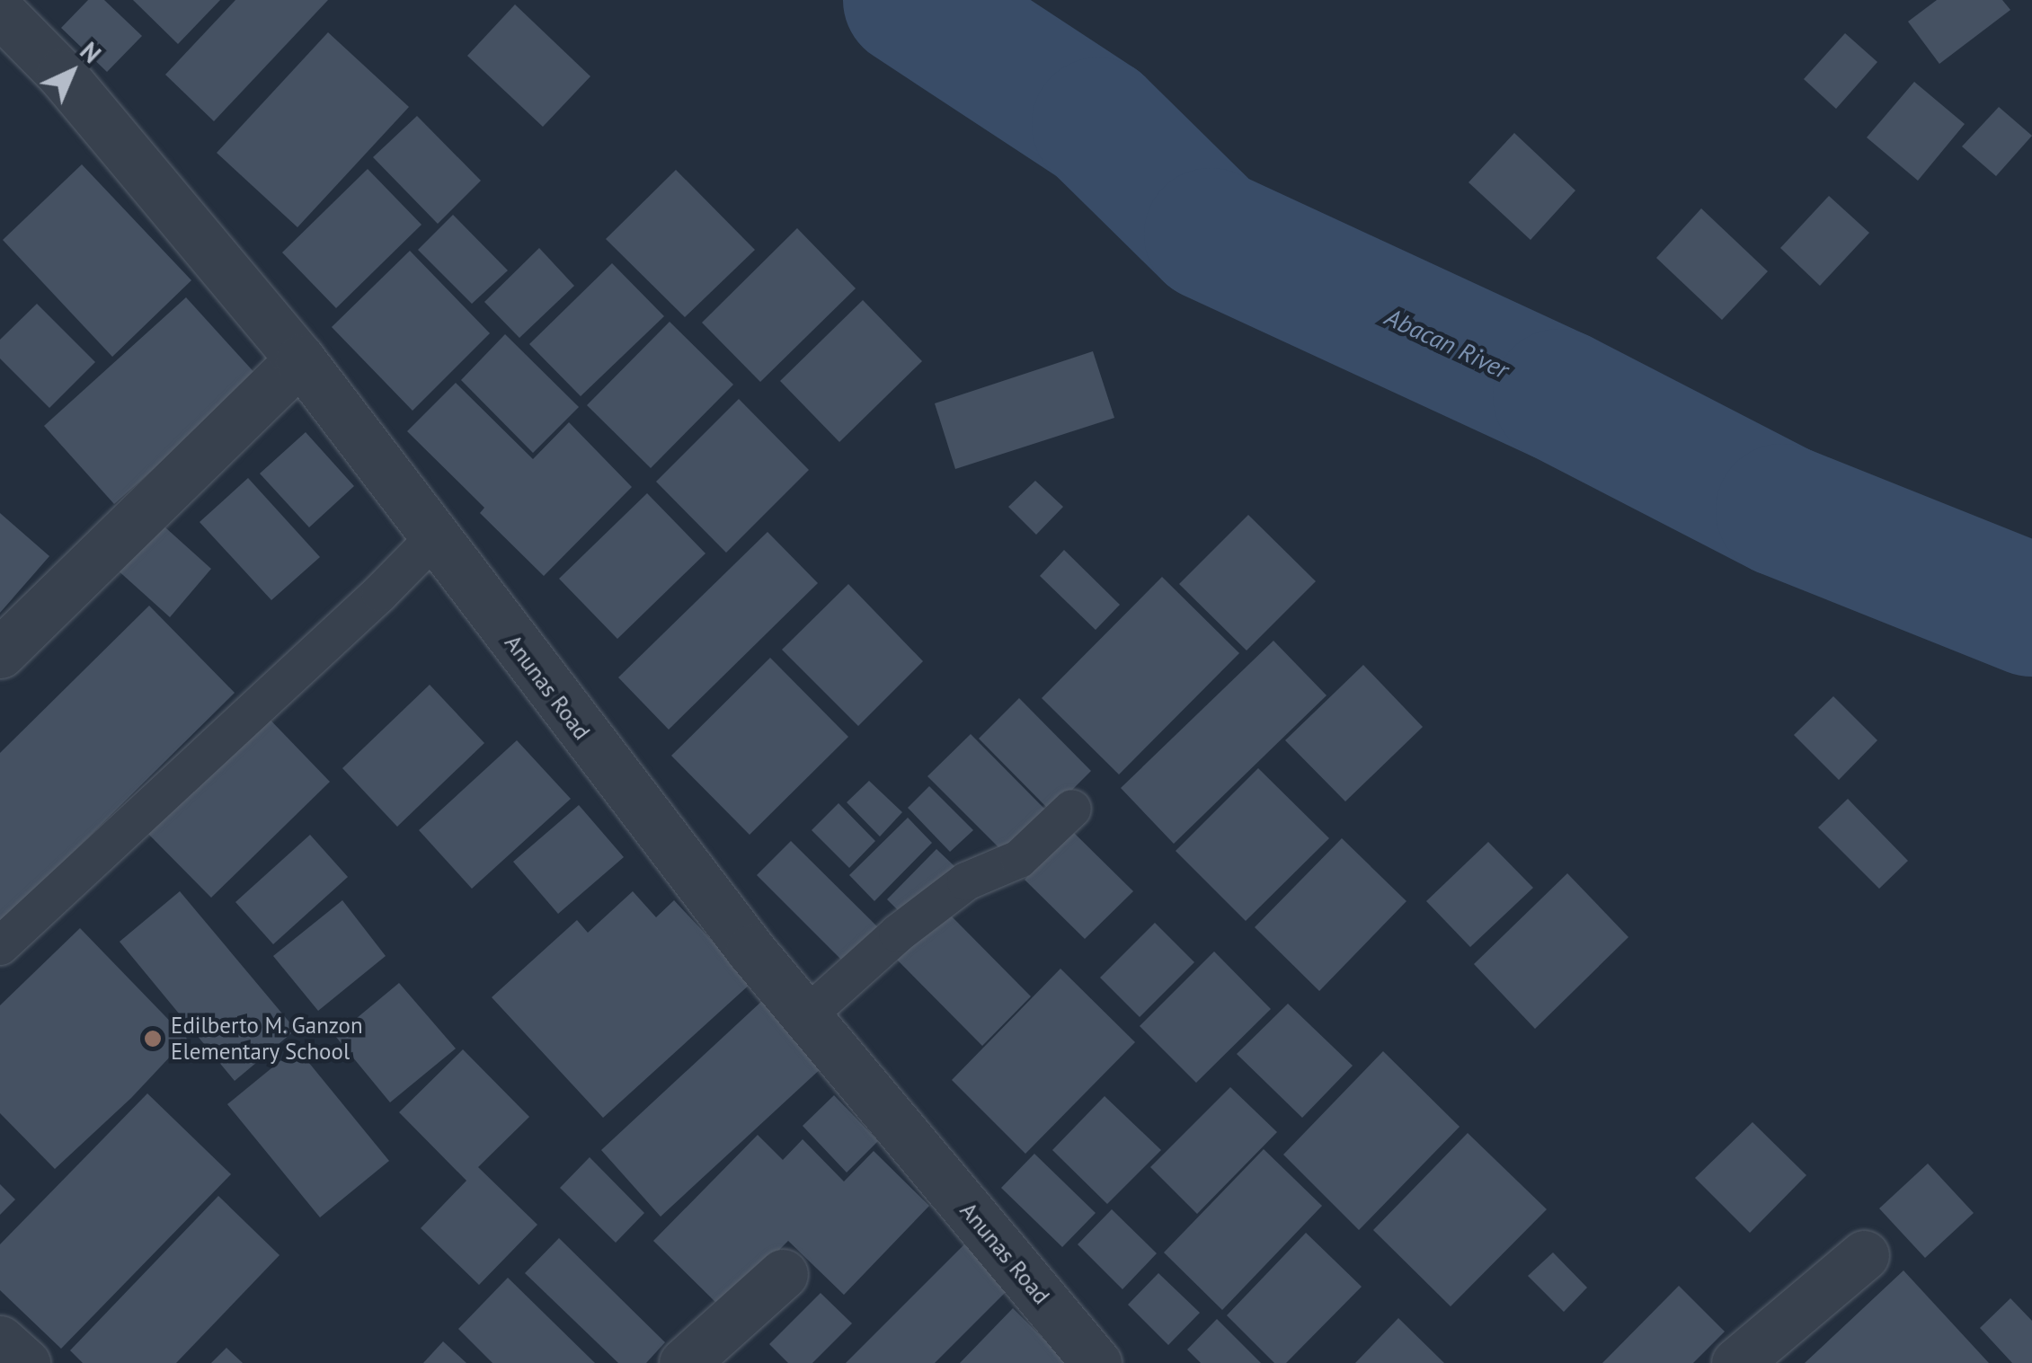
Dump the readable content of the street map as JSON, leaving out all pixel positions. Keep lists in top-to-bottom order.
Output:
{
  "streets": {
    "street": ["Anunas Road"]
  },
  "water": ["Abacan River"],
  "places": ["Edilberto M. Ganzon Elementary School"],
  "north": "top right"
}
